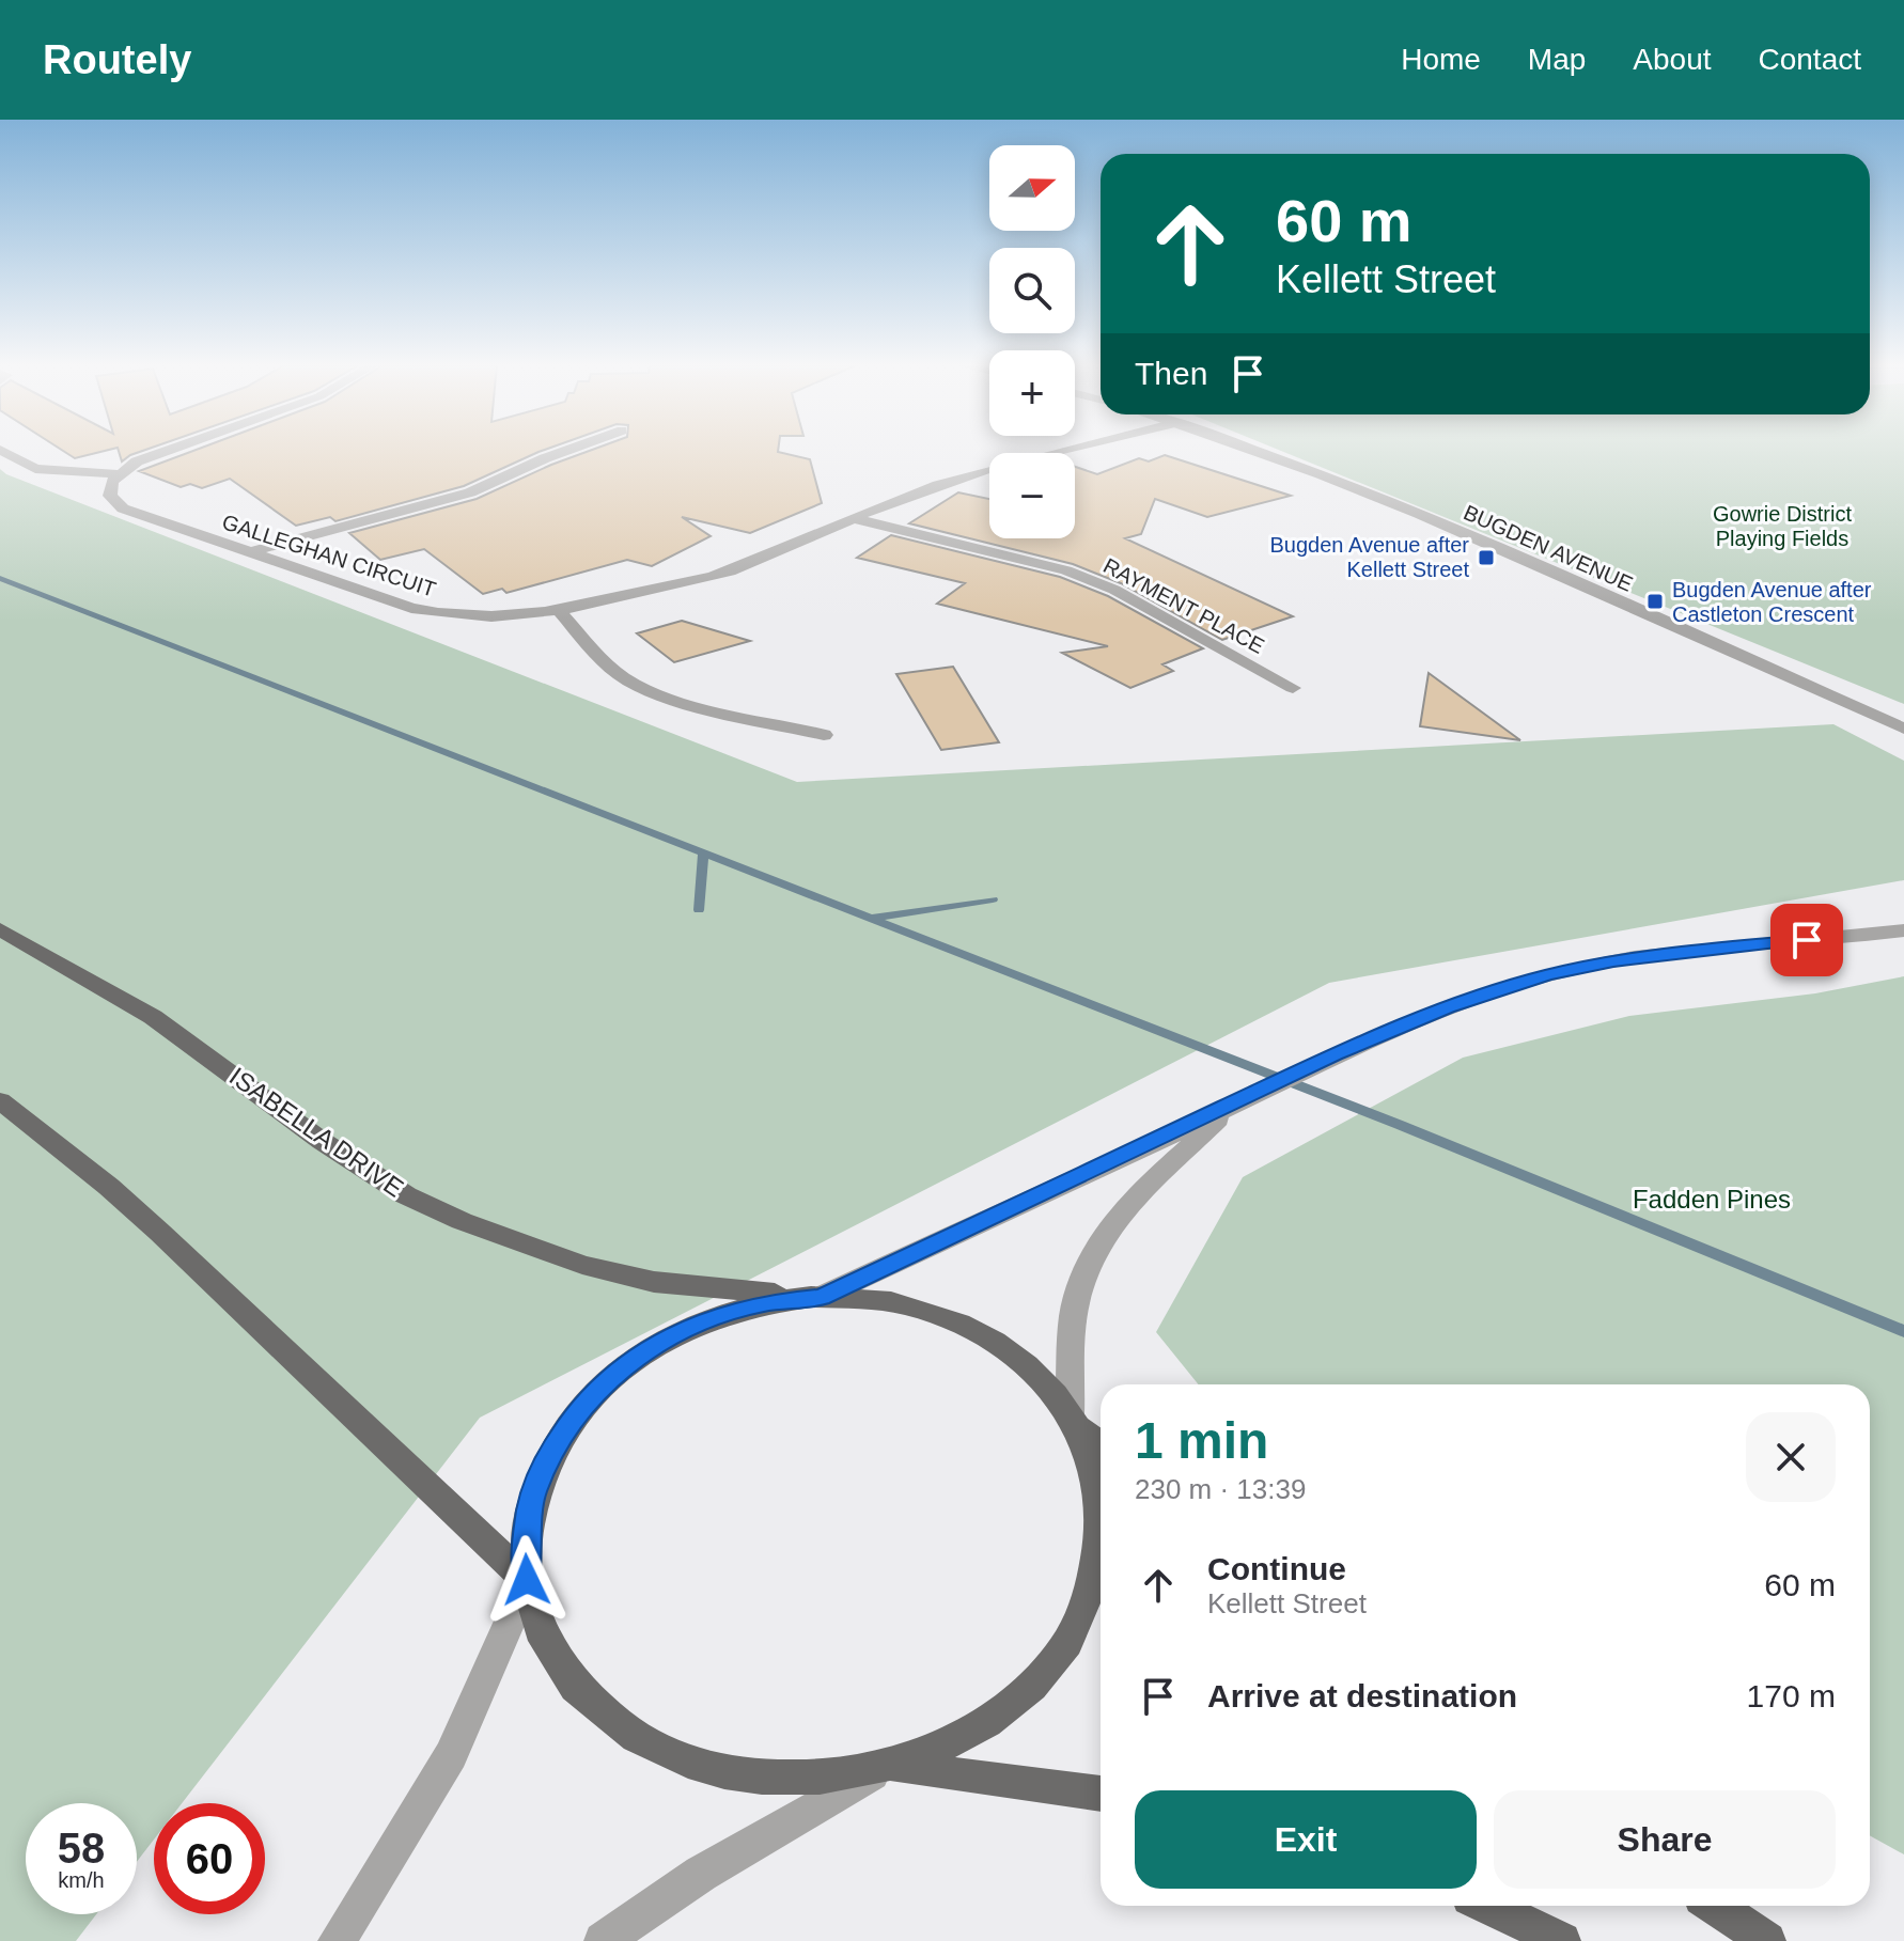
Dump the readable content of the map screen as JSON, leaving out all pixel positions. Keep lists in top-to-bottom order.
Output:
{
  "streets": {
    "main road": ["ISABELLA DRIVE"],
    "street": ["BUGDEN AVENUE", "GALLEGHAN CIRCUIT", "RAYMENT PLACE"]
  },
  "crossings": [
    ["GALLEGHAN CIRCUIT", "RAYMENT PLACE"]
  ],
  "parks": ["Gowrie District Playing Fields", "Fadden Pines"],
  "places": {
    "transit": ["Bugden Avenue after Kellett Street", "Bugden Avenue after Castleton Crescent"]
  },
  "north": "right",
  "page": {
    "header": "Routely",
    "nav": [
      "Home",
      "Map",
      "About",
      "Contact"
    ],
    "map_buttons": ["+", "−"],
    "turn": ["60 m", "Kellett Street"],
    "then": "Then",
    "heading": ["1 min", "230 m · 13:39"],
    "list": [
      {
        "name": "Continue",
        "note": "Kellett Street",
        "value": "60 m"
      },
      {
        "name": "Arrive at destination",
        "value": "170 m"
      }
    ],
    "buttons": ["Exit", "Share"],
    "speed": "58 km/h",
    "limit": "60"
  }
}
